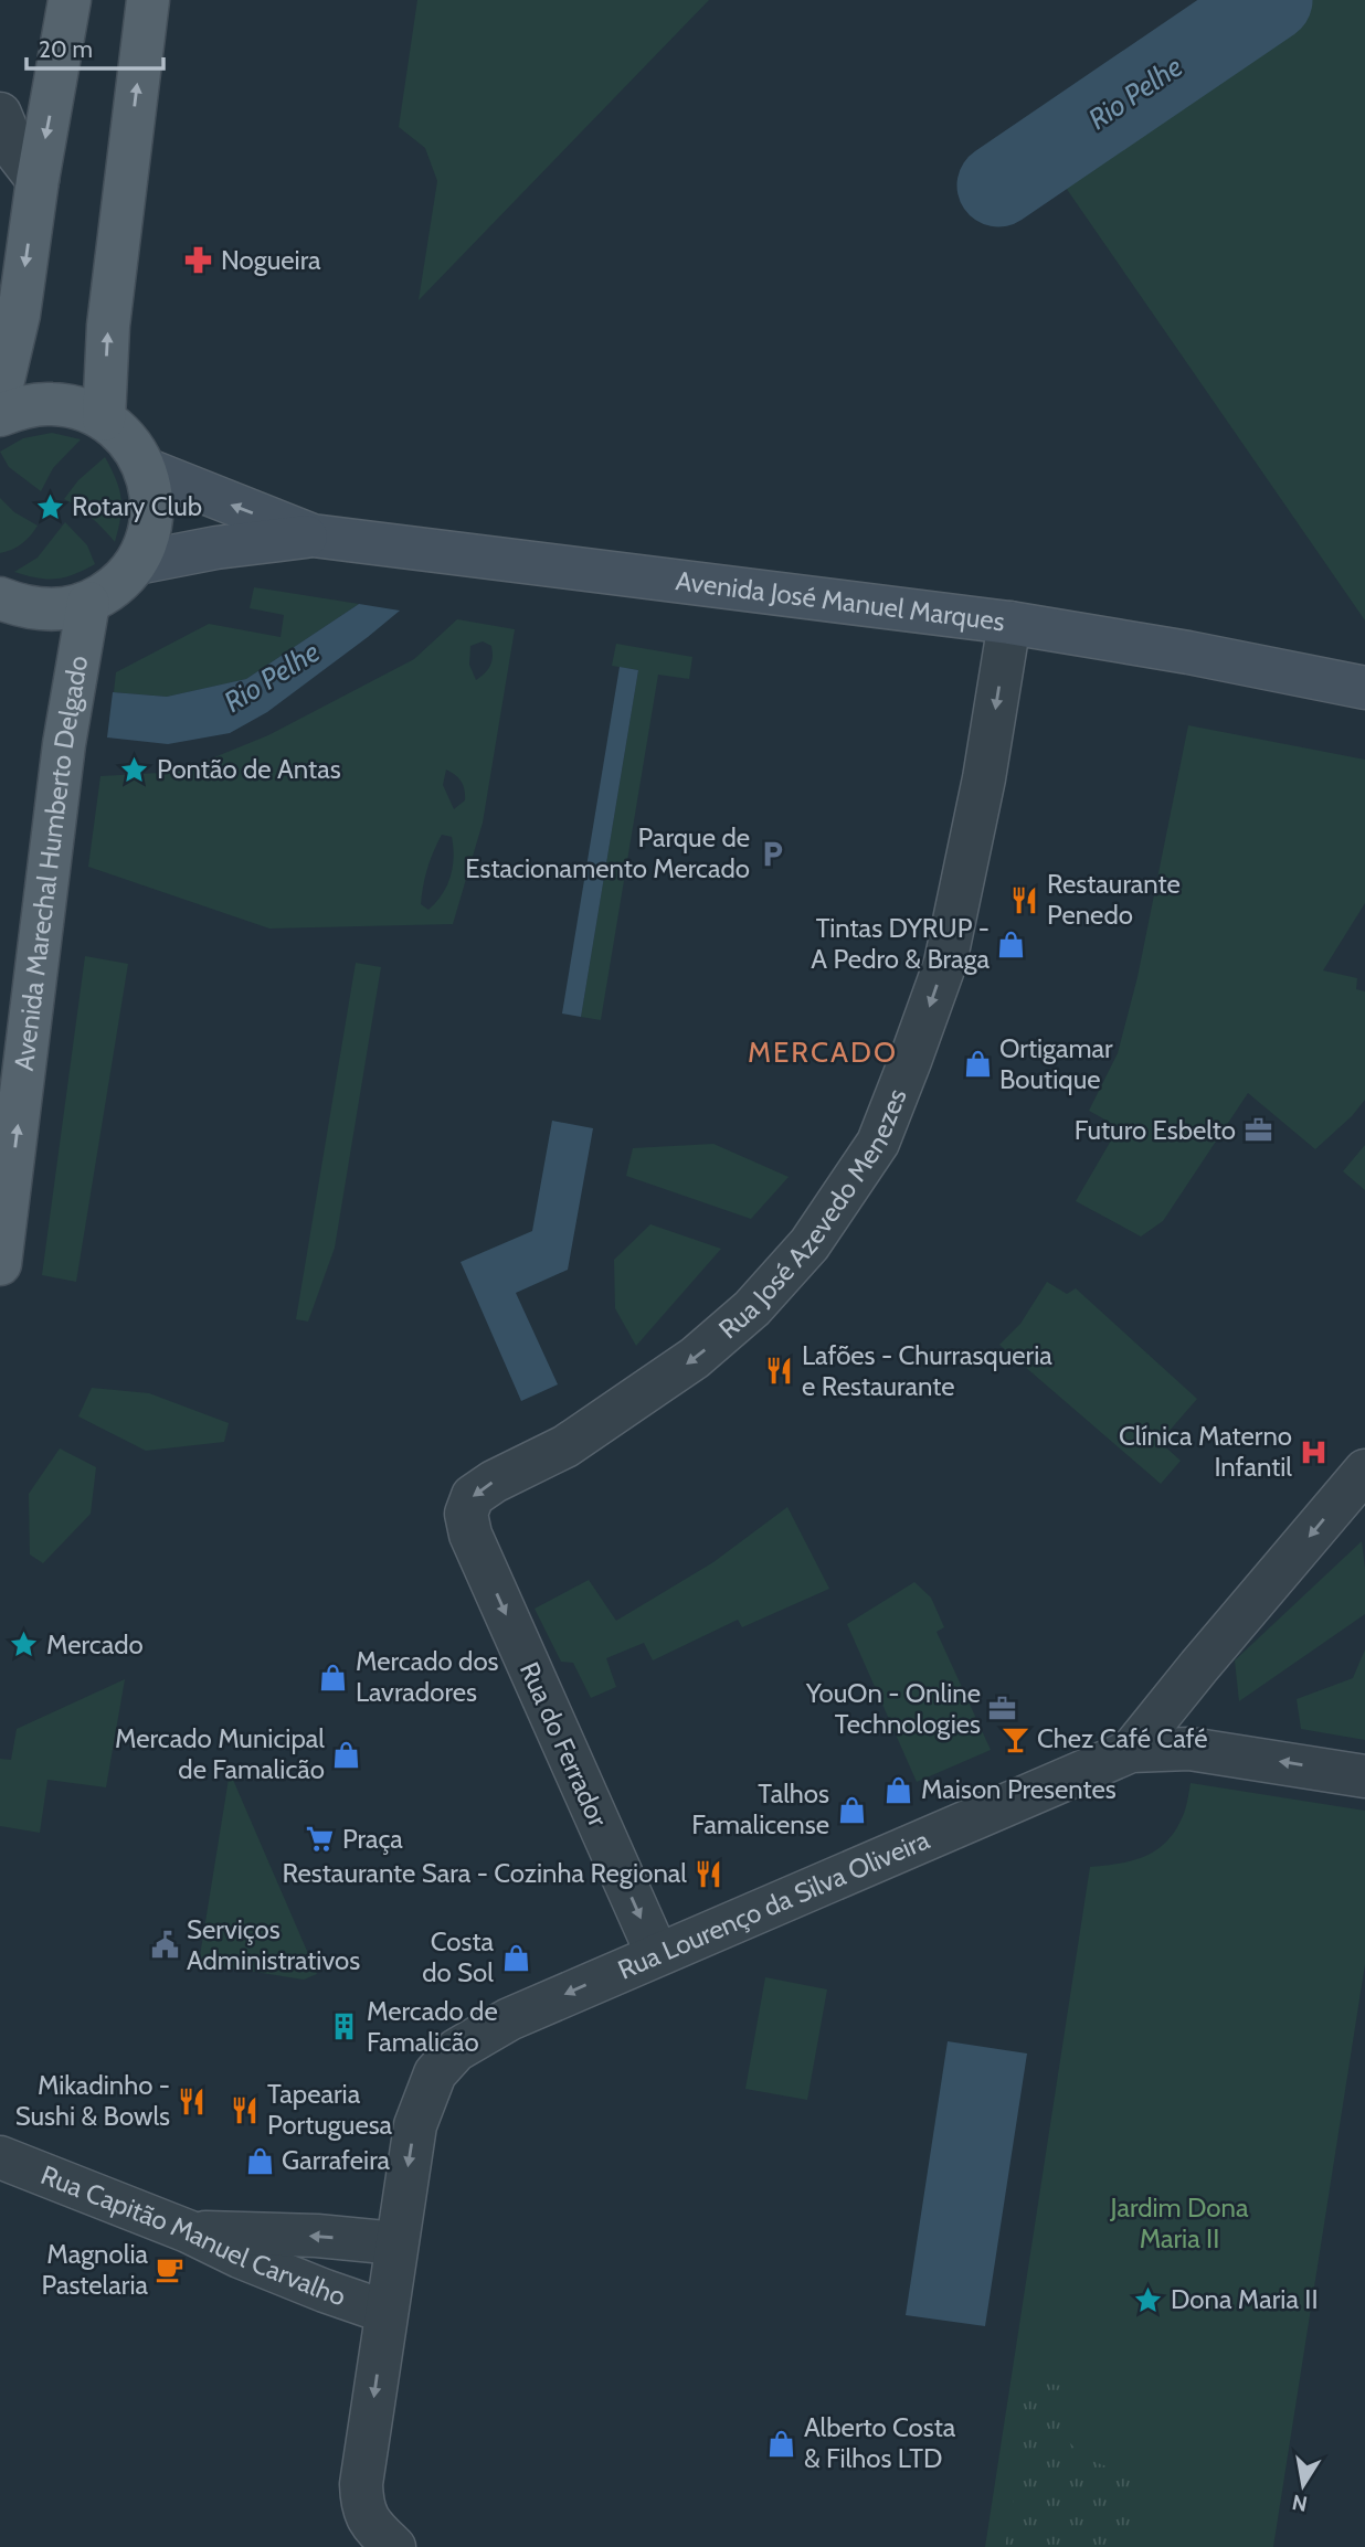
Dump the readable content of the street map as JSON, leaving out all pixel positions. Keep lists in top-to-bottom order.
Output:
{
  "streets": {
    "main road": ["Avenida José Manuel Marques", "Avenida Marechal Humberto Delgado"],
    "street": [
      "Rua José Azevedo Menezes",
      "Rua do Ferrador",
      "Rua Lourenço da Silva Oliveira",
      "Rua Capitão Manuel Carvalho"
    ]
  },
  "crossings": [
    ["Avenida José Manuel Marques", "Rua José Azevedo Menezes"],
    ["Rua José Azevedo Menezes", "Rua do Ferrador"],
    ["Rua do Ferrador", "Rua Lourenço da Silva Oliveira"],
    ["Rua Lourenço da Silva Oliveira", "Rua Capitão Manuel Carvalho"]
  ],
  "one_way": ["Avenida Marechal Humberto Delgado", "Rua José Azevedo Menezes", "Rua do Ferrador"],
  "districts": ["MERCADO"],
  "water": ["Rio Pelhe"],
  "parks": ["Jardim Dona Maria II"],
  "places": {
    "pharmacy": ["Nogueira"],
    "place": [
      "Rotary Club",
      "Pontão de Antas",
      "Mercado",
      "Dona Maria II"
    ],
    "parking": ["Parque de Estacionamento Mercado"],
    "restaurant": [
      "Restaurante Penedo",
      "Lafões - Churrasqueria e Restaurante",
      "Restaurante Sara - Cozinha Regional",
      "Mikadinho - Sushi & Bowls",
      "Tapearia Portuguesa"
    ],
    "shop": [
      "Tintas DYRUP - A Pedro & Braga",
      "Ortigamar Boutique",
      "Mercado dos Lavradores",
      "Mercado Municipal de Famalicão",
      "Maison Presentes",
      "Talhos Famalicense",
      "Costa do Sol",
      "Garrafeira",
      "Alberto Costa & Filhos LTD"
    ],
    "office": ["Futuro Esbelto", "YouOn - Online Technologies"],
    "hospital": ["Clínica Materno Infantil"],
    "bar": ["Chez Café Café"],
    "supermarket": ["Praça"],
    "public building": ["Serviços Administrativos"],
    "building": ["Mercado de Famalicão"],
    "cafe": ["Magnolia Pastelaria"]
  },
  "scale_bar": "20 m",
  "north": "bottom"
}
